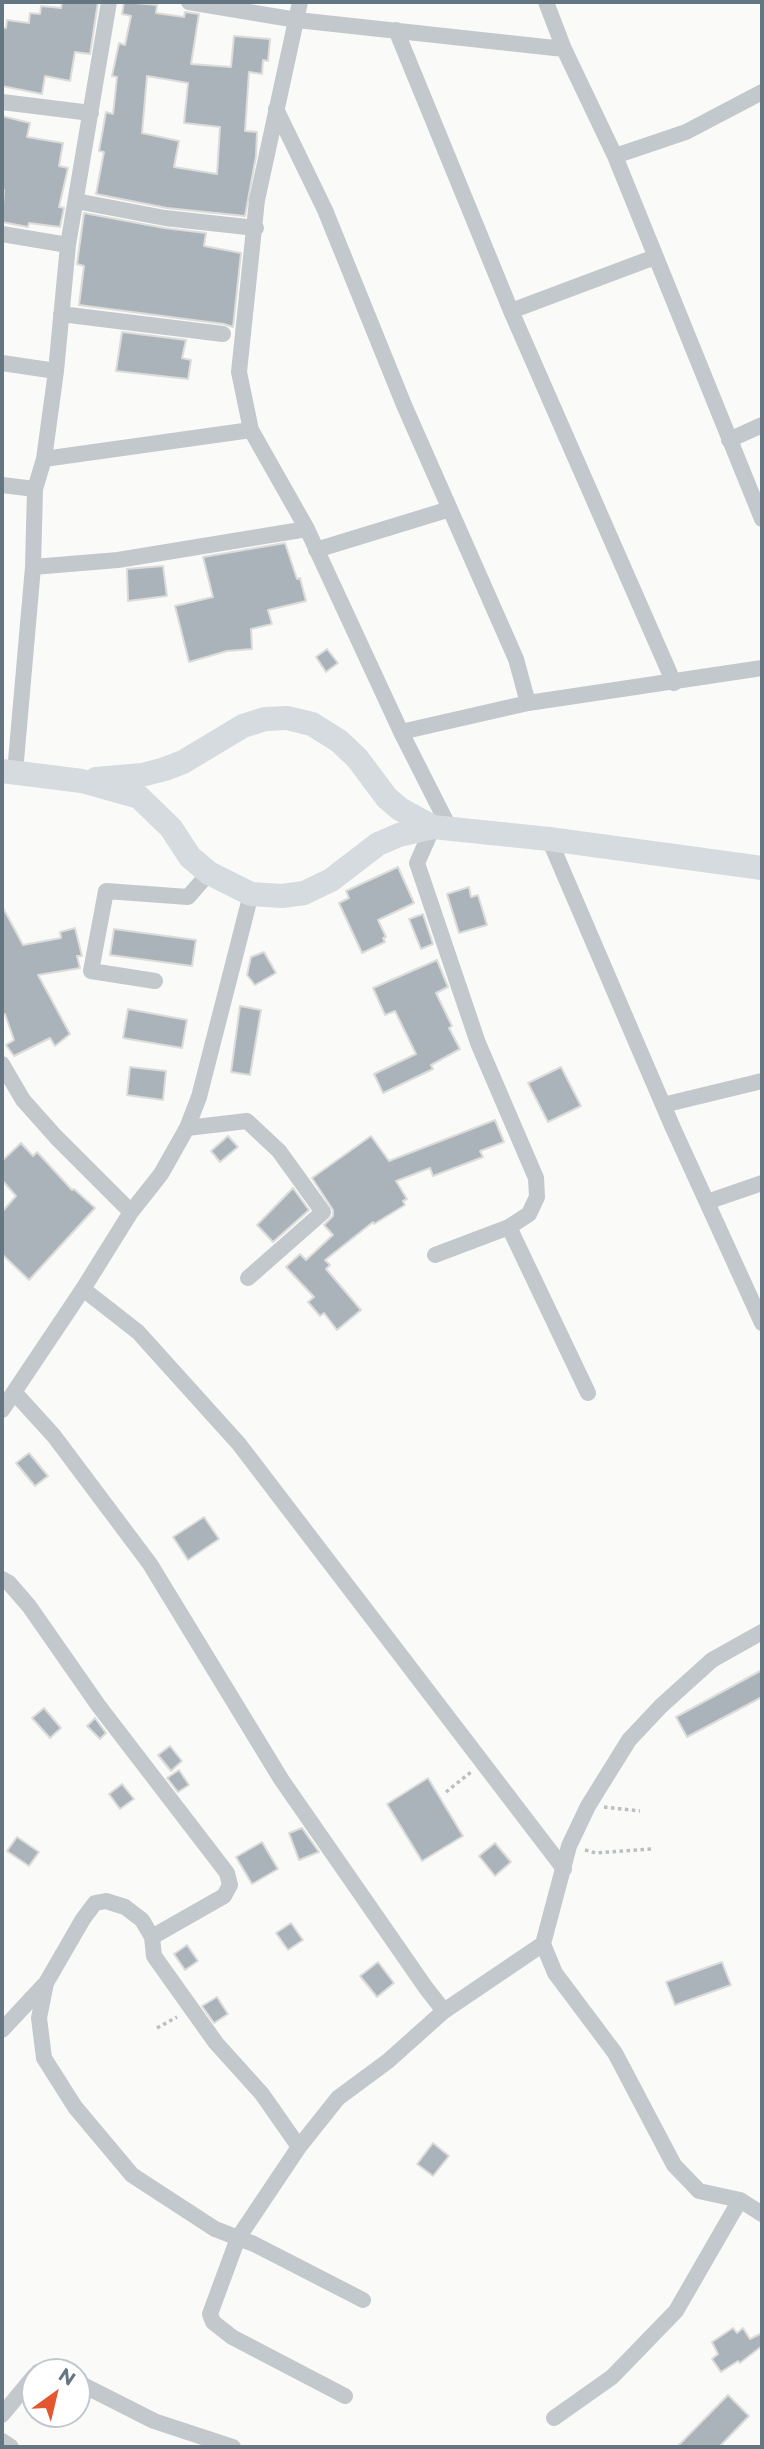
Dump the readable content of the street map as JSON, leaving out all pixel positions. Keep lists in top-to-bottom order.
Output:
{
  "north": "top right"
}
